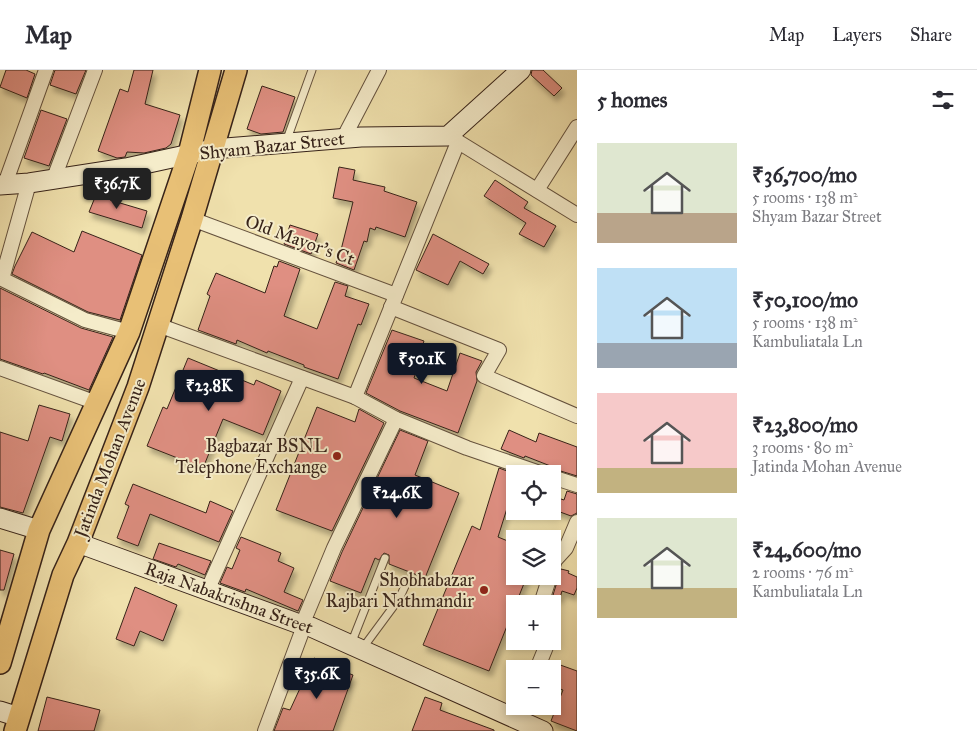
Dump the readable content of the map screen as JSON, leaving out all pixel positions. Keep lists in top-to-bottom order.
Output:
{
  "streets": {
    "main road": ["Jatinda Mohan Avenue"],
    "street": ["Shyam Bazar Street", "Old Mayor's Ct", "Raja Nabakrishna Street"]
  },
  "crossings": [
    ["Shyam Bazar Street", "Jatinda Mohan Avenue"],
    ["Old Mayor's Ct", "Jatinda Mohan Avenue"],
    ["Jatinda Mohan Avenue", "Raja Nabakrishna Street"]
  ],
  "places": ["Bagbazar BSNL Telephone Exchange", "Shobhabazar Rajbari Nathmandir"],
  "page": {
    "header": "Map",
    "nav": ["Map", "Layers", "Share"],
    "heading": "5 homes",
    "list": [
      {
        "name": "₹36,700/mo",
        "note": "5 rooms · 138 m² · Shyam Bazar Street"
      },
      {
        "name": "₹50,100/mo",
        "note": "5 rooms · 138 m² · Kambuliatala Ln"
      },
      {
        "name": "₹23,800/mo",
        "note": "3 rooms · 80 m² · Jatinda Mohan Avenue"
      },
      {
        "name": "₹24,600/mo",
        "note": "2 rooms · 76 m² · Kambuliatala Ln"
      }
    ],
    "price": [
      "₹36.7K",
      "₹50.1K",
      "₹23.8K",
      "₹24.6K",
      "₹35.6K"
    ],
    "map_buttons": ["+", "−"]
  }
}
